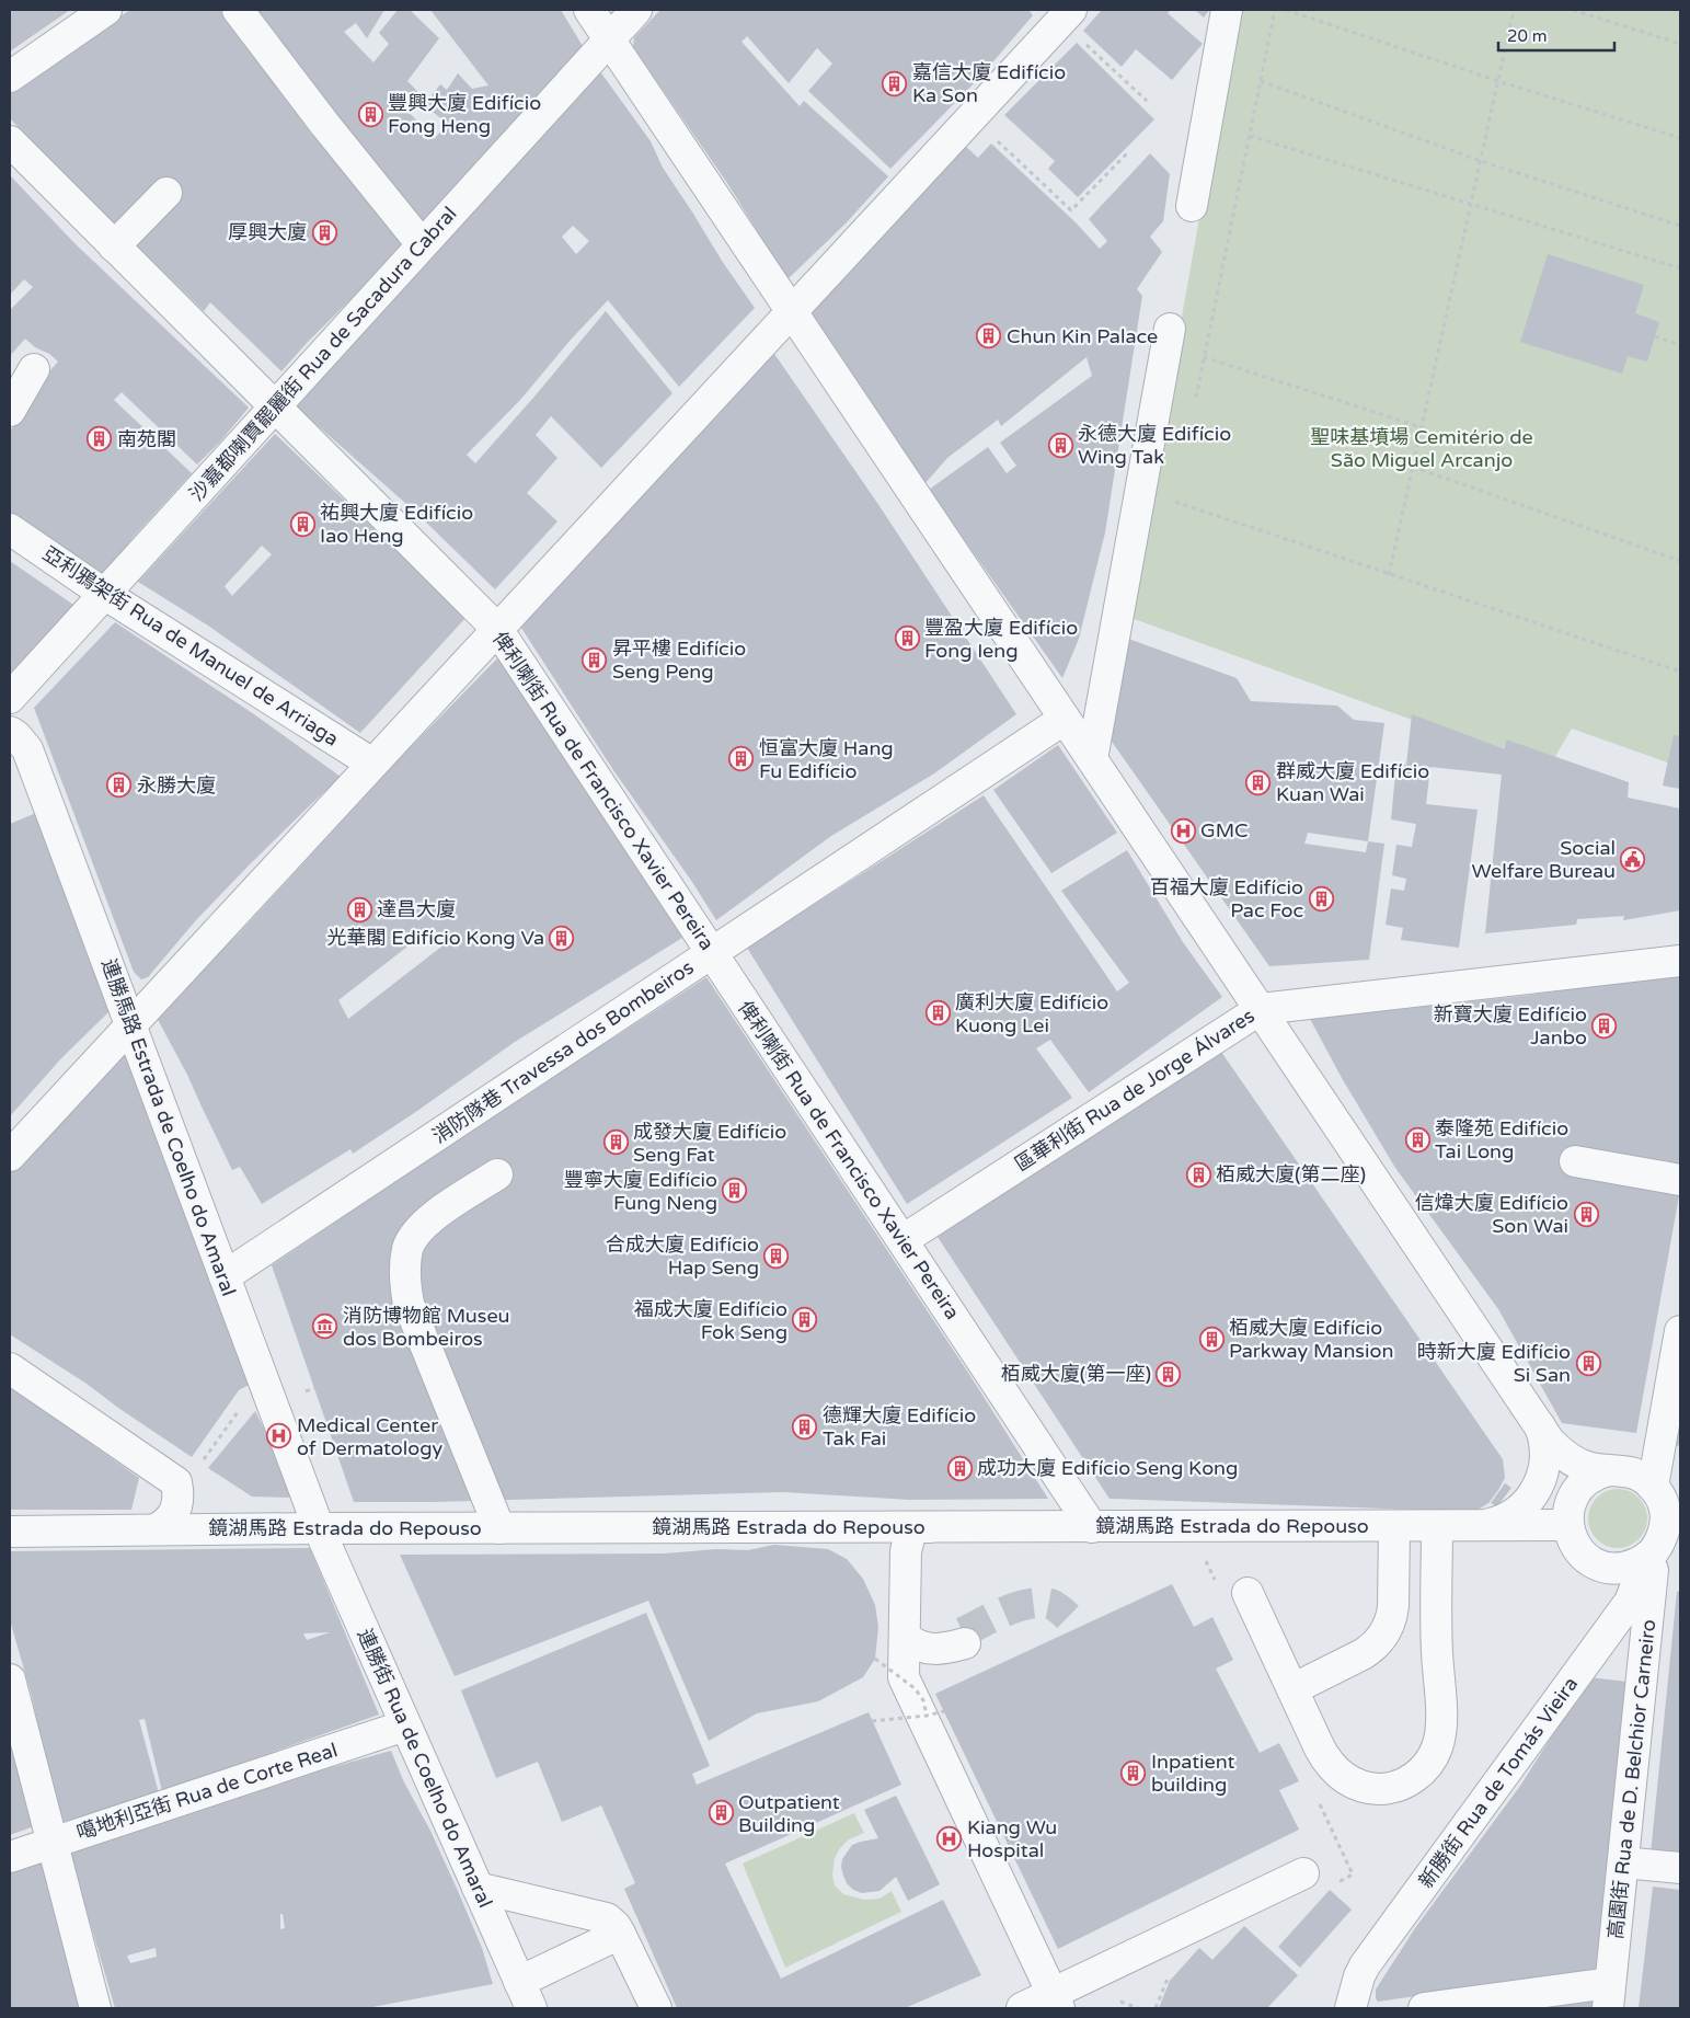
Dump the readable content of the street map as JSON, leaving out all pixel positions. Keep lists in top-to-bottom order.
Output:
{
  "streets": {
    "street": [
      "沙嘉都喇賈罷麗街 Rua de Sacadura Cabral",
      "亞利鴉架街 Rua de Manuel de Arriaga",
      "俾利喇街 Rua de Francisco Xavier Pereira",
      "消防隊巷 Travessa dos Bombeiros",
      "區華利街 Rua de Jorge Álvares",
      "連勝馬路 Estrada de Coelho do Amaral",
      "鏡湖馬路 Estrada do Repouso",
      "連勝街 Rua de Coelho do Amaral",
      "高園街 Rua de D. Belchior Carneiro",
      "新勝街 Rua de Tomás Vieira",
      "噶地利亞街 Rua de Corte Real"
    ]
  },
  "crossings": [
    ["沙嘉都喇賈罷麗街 Rua de Sacadura Cabral", "亞利鴉架街 Rua de Manuel de Arriaga"],
    ["沙嘉都喇賈罷麗街 Rua de Sacadura Cabral", "俾利喇街 Rua de Francisco Xavier Pereira"],
    ["俾利喇街 Rua de Francisco Xavier Pereira", "消防隊巷 Travessa dos Bombeiros"],
    ["俾利喇街 Rua de Francisco Xavier Pereira", "區華利街 Rua de Jorge Álvares"],
    ["俾利喇街 Rua de Francisco Xavier Pereira", "鏡湖馬路 Estrada do Repouso"],
    ["消防隊巷 Travessa dos Bombeiros", "連勝馬路 Estrada de Coelho do Amaral"],
    ["連勝馬路 Estrada de Coelho do Amaral", "鏡湖馬路 Estrada do Repouso"],
    ["連勝馬路 Estrada de Coelho do Amaral", "連勝街 Rua de Coelho do Amaral"],
    ["鏡湖馬路 Estrada do Repouso", "連勝街 Rua de Coelho do Amaral"],
    ["鏡湖馬路 Estrada do Repouso", "高園街 Rua de D. Belchior Carneiro"],
    ["鏡湖馬路 Estrada do Repouso", "新勝街 Rua de Tomás Vieira"],
    ["連勝街 Rua de Coelho do Amaral", "噶地利亞街 Rua de Corte Real"],
    ["高園街 Rua de D. Belchior Carneiro", "新勝街 Rua de Tomás Vieira"]
  ],
  "parks": ["聖味基墳場 Cemitério de São Miguel Arcanjo"],
  "places": {
    "building": [
      "嘉信大廈 Edifício Ka Son",
      "豐興大廈 Edifício Fong Heng",
      "厚興大廈",
      "Chun Kin Palace",
      "南苑閣",
      "永德大廈 Edifício Wing Tak",
      "祐興大廈 Edifício Iao Heng",
      "豐盈大廈 Edifício Fong Ieng",
      "昇平樓 Edifício Seng Peng",
      "恒富大廈 Hang Fu Edifício",
      "群威大廈 Edifício Kuan Wai",
      "永勝大廈",
      "百福大廈 Edifício Pac Foc",
      "達昌大廈",
      "光華閣 Edifício Kong Va",
      "廣利大廈 Edifício Kuong Lei",
      "新寶大廈 Edifício Janbo",
      "泰隆苑 Edifício Tai Long",
      "成發大廈 Edifício Seng Fat",
      "栢威大廈(第二座)",
      "豐寧大廈 Edifício Fung Neng",
      "信煒大廈 Edifício Son Wai",
      "合成大廈 Edifício Hap Seng",
      "福成大廈 Edifício Fok Seng",
      "栢威大廈 Edifício Parkway Mansion",
      "時新大廈 Edifício Si San",
      "栢威大廈(第一座)",
      "德輝大廈 Edifício Tak Fai",
      "成功大廈 Edifício Seng Kong",
      "Inpatient building",
      "Outpatient Building"
    ],
    "hospital": ["GMC", "Medical Center of Dermatology", "Kiang Wu Hospital"],
    "public building": ["Social Welfare Bureau"],
    "museum": ["消防博物館 Museu dos Bombeiros"]
  },
  "scale_bar": "20 m"
}
